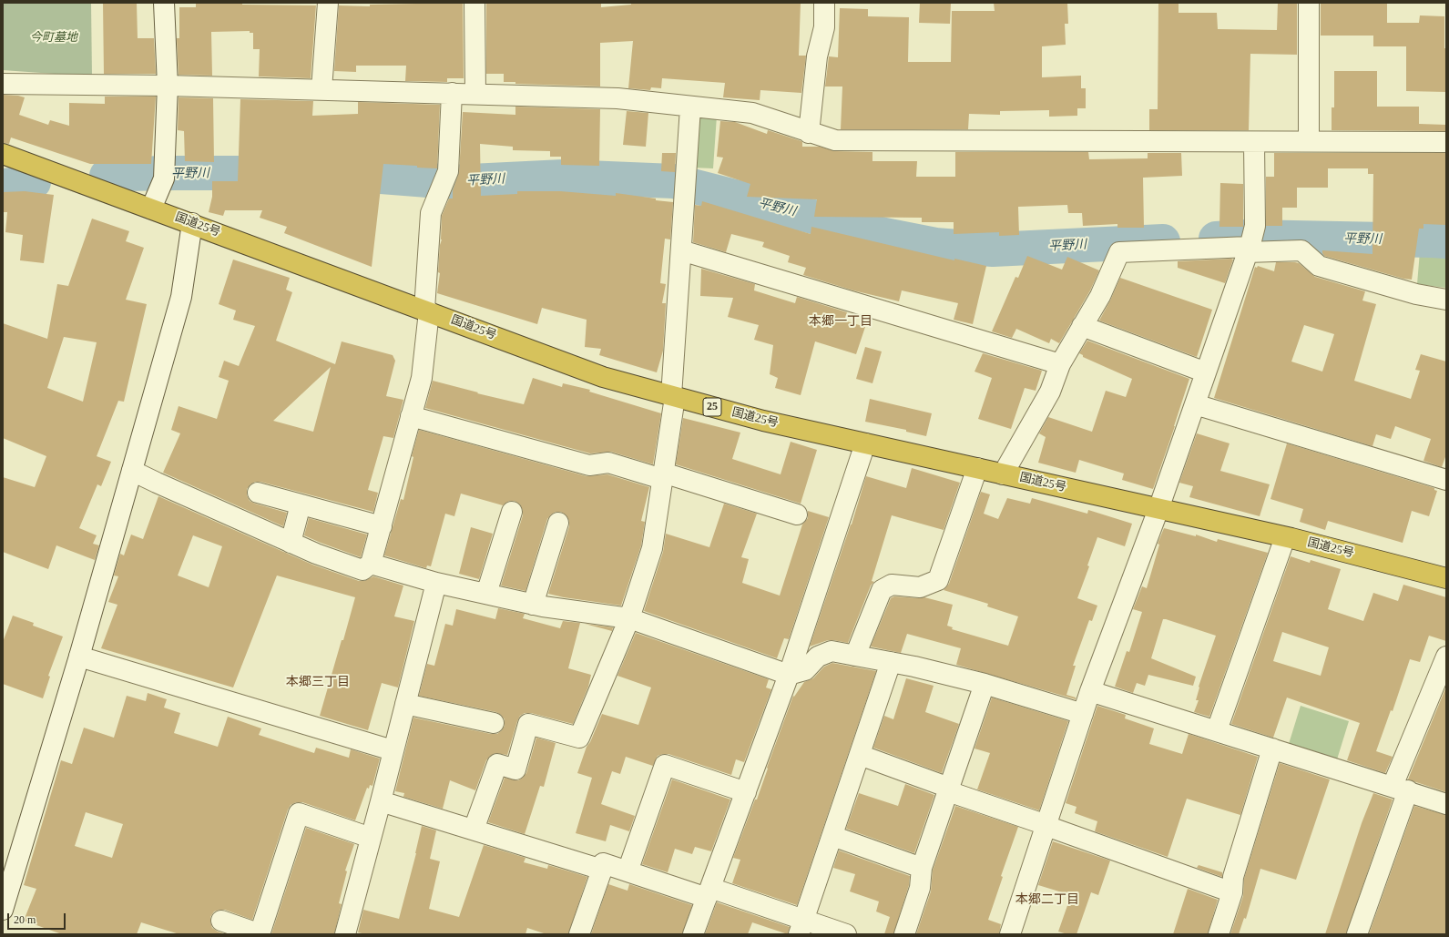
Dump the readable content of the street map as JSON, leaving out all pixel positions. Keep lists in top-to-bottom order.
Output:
{
  "streets": {
    "highway": ["国道25号", "25"]
  },
  "districts": ["本郷一丁目", "本郷三丁目", "本郷二丁目"],
  "water": ["平野川"],
  "parks": ["今町墓地"],
  "scale_bar": "20 m"
}
